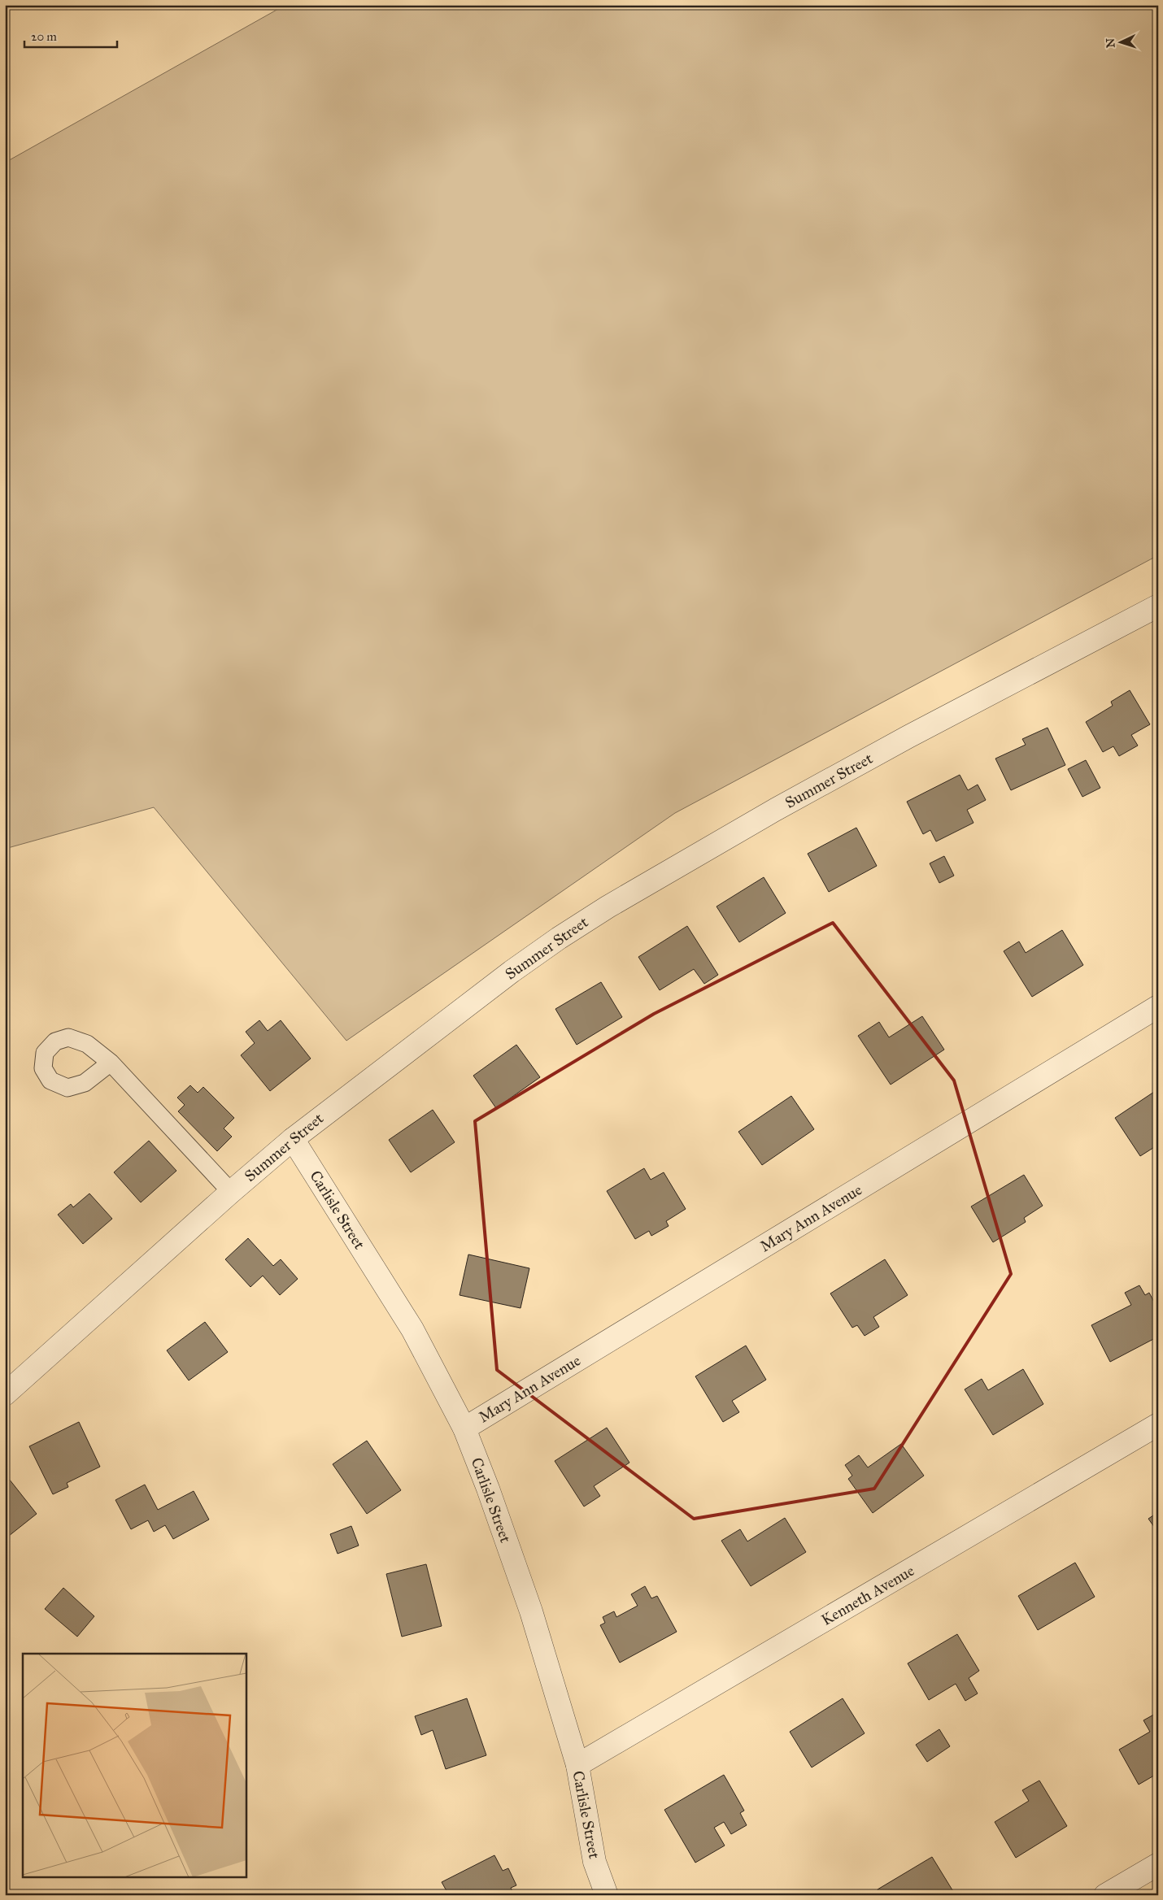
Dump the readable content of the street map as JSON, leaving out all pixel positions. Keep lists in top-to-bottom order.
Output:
{
  "streets": {
    "street": [
      "Summer Street",
      "Carlisle Street",
      "Mary Ann Avenue",
      "Kenneth Avenue"
    ]
  },
  "crossings": [
    ["Summer Street", "Carlisle Street"],
    ["Carlisle Street", "Mary Ann Avenue"],
    ["Carlisle Street", "Kenneth Avenue"]
  ],
  "scale_bar": "20 m",
  "north": "left"
}
